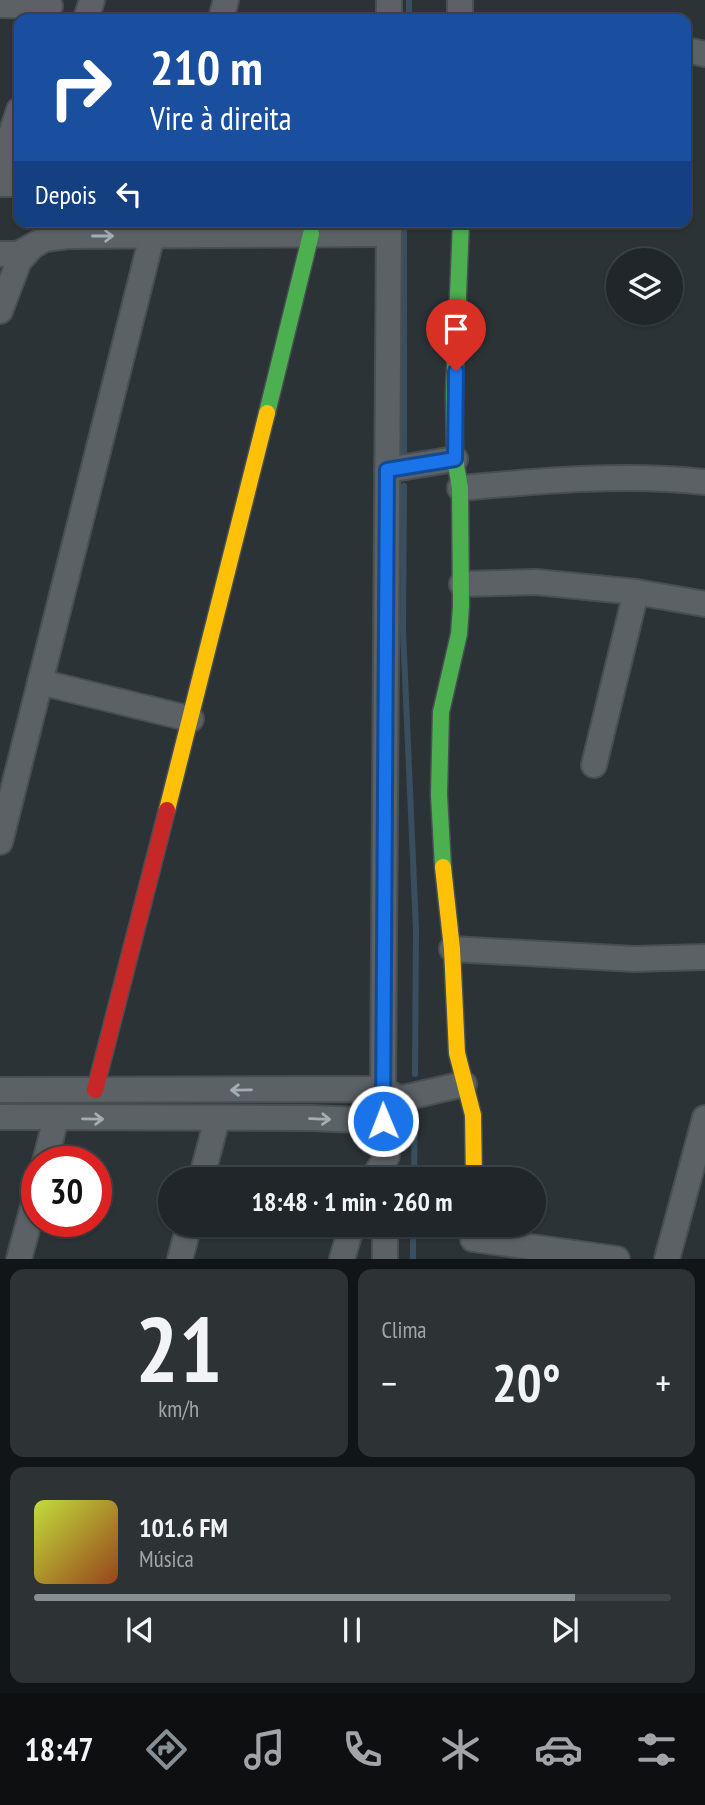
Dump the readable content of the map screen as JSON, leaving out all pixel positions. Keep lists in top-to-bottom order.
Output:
{
  "page": {
    "turn": ["210 m", "Vire à direita"],
    "then": "Depois",
    "limit": "30",
    "trip": "18:48 · 1 min · 260 m",
    "tile": [
      ["21", "km/h"],
      "Clima"
    ],
    "heat": ["−", "20°", "+"],
    "song": ["101.6 FM", "Música"],
    "tabs": "18:47"
  }
}
